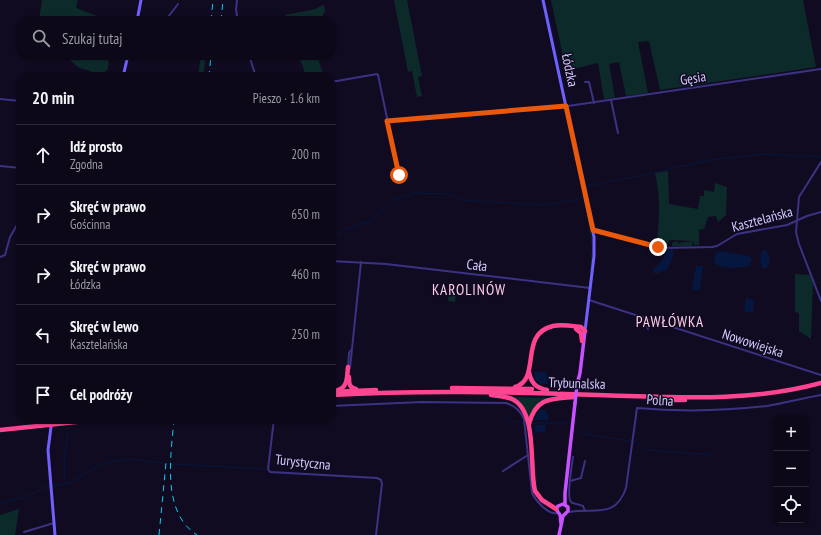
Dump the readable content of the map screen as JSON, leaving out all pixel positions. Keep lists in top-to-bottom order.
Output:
{
  "streets": {
    "highway": ["Trybunalska"],
    "main road": ["Łódzka"],
    "street": [
      "Gęsia",
      "Kasztelańska",
      "Cała",
      "Nowowiejska",
      "Polna",
      "Turystyczna"
    ]
  },
  "crossings": [
    ["Łódzka", "Gęsia"],
    ["Łódzka", "Kasztelańska"],
    ["Łódzka", "Cała"],
    ["Łódzka", "Nowowiejska"]
  ],
  "districts": ["KAROLINÓW", "PAWŁÓWKA"],
  "page": {
    "search": "Szukaj tutaj",
    "heading": ["20 min", "Pieszo · 1.6 km"],
    "list": [
      ["Idź prosto", "Zgodna", "200 m"],
      ["Skręć w prawo", "Gościnna", "650 m"],
      ["Skręć w prawo", "Łódzka", "460 m"],
      ["Skręć w lewo", "Kasztelańska", "250 m"],
      "Cel podróży"
    ],
    "map_buttons": ["+", "−"]
  }
}
